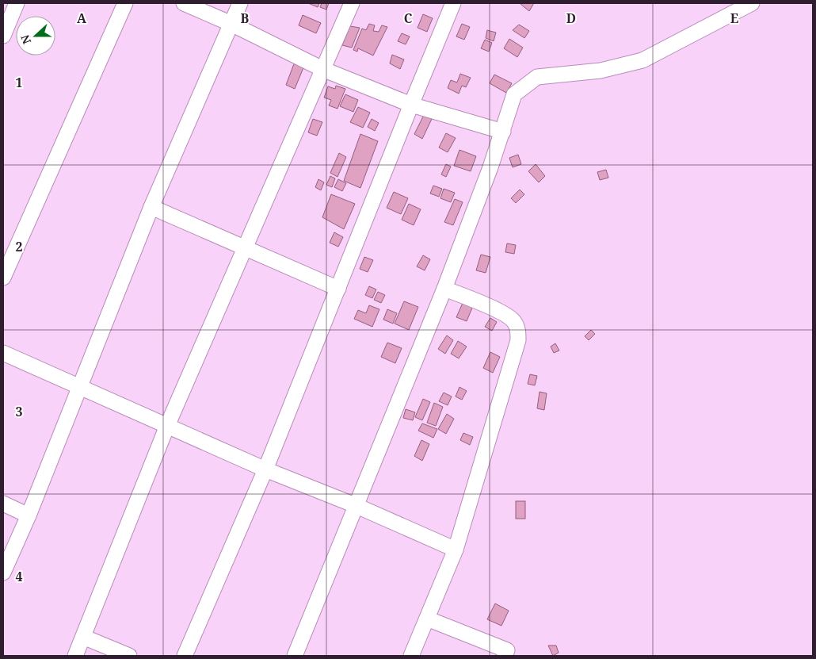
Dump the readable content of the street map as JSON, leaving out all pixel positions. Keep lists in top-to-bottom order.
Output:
{
  "north": "left",
  "grid": {
    "columns": [
      "A",
      "B",
      "C",
      "D",
      "E"
    ],
    "rows": [
      "1",
      "2",
      "3",
      "4"
    ]
  }
}
